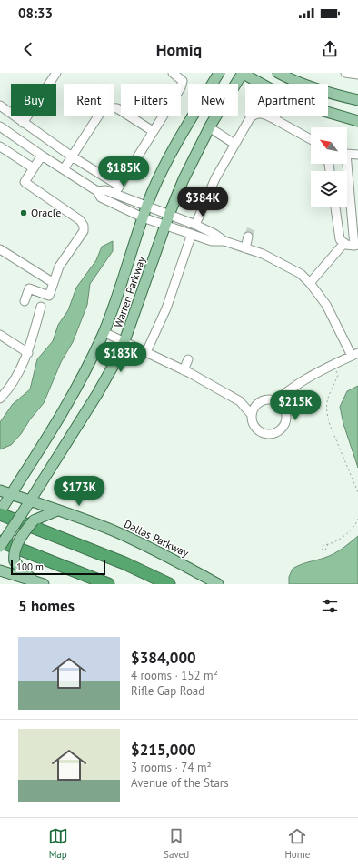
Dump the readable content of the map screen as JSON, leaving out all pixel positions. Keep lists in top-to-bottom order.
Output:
{
  "streets": {
    "main road": ["Warren Parkway", "Dallas Parkway"]
  },
  "crossings": [
    ["Warren Parkway", "Dallas Parkway"]
  ],
  "places": ["Oracle"],
  "scale_bar": "100 m",
  "north": "top left",
  "page": {
    "status": "08:33",
    "header": "Homiq",
    "chip": [
      "Buy",
      "Rent",
      "Filters",
      "New",
      "Apartment"
    ],
    "price": [
      "$185K",
      "$384K",
      "$183K",
      "$215K",
      "$173K"
    ],
    "scale": "100 m",
    "heading": "5 homes",
    "list": [
      {
        "name": "$384,000",
        "note": "4 rooms · 152 m² · Rifle Gap Road"
      },
      {
        "name": "$215,000",
        "note": "3 rooms · 74 m² · Avenue of the Stars"
      }
    ],
    "tabs": ["Map", "Saved", "Home"]
  }
}
